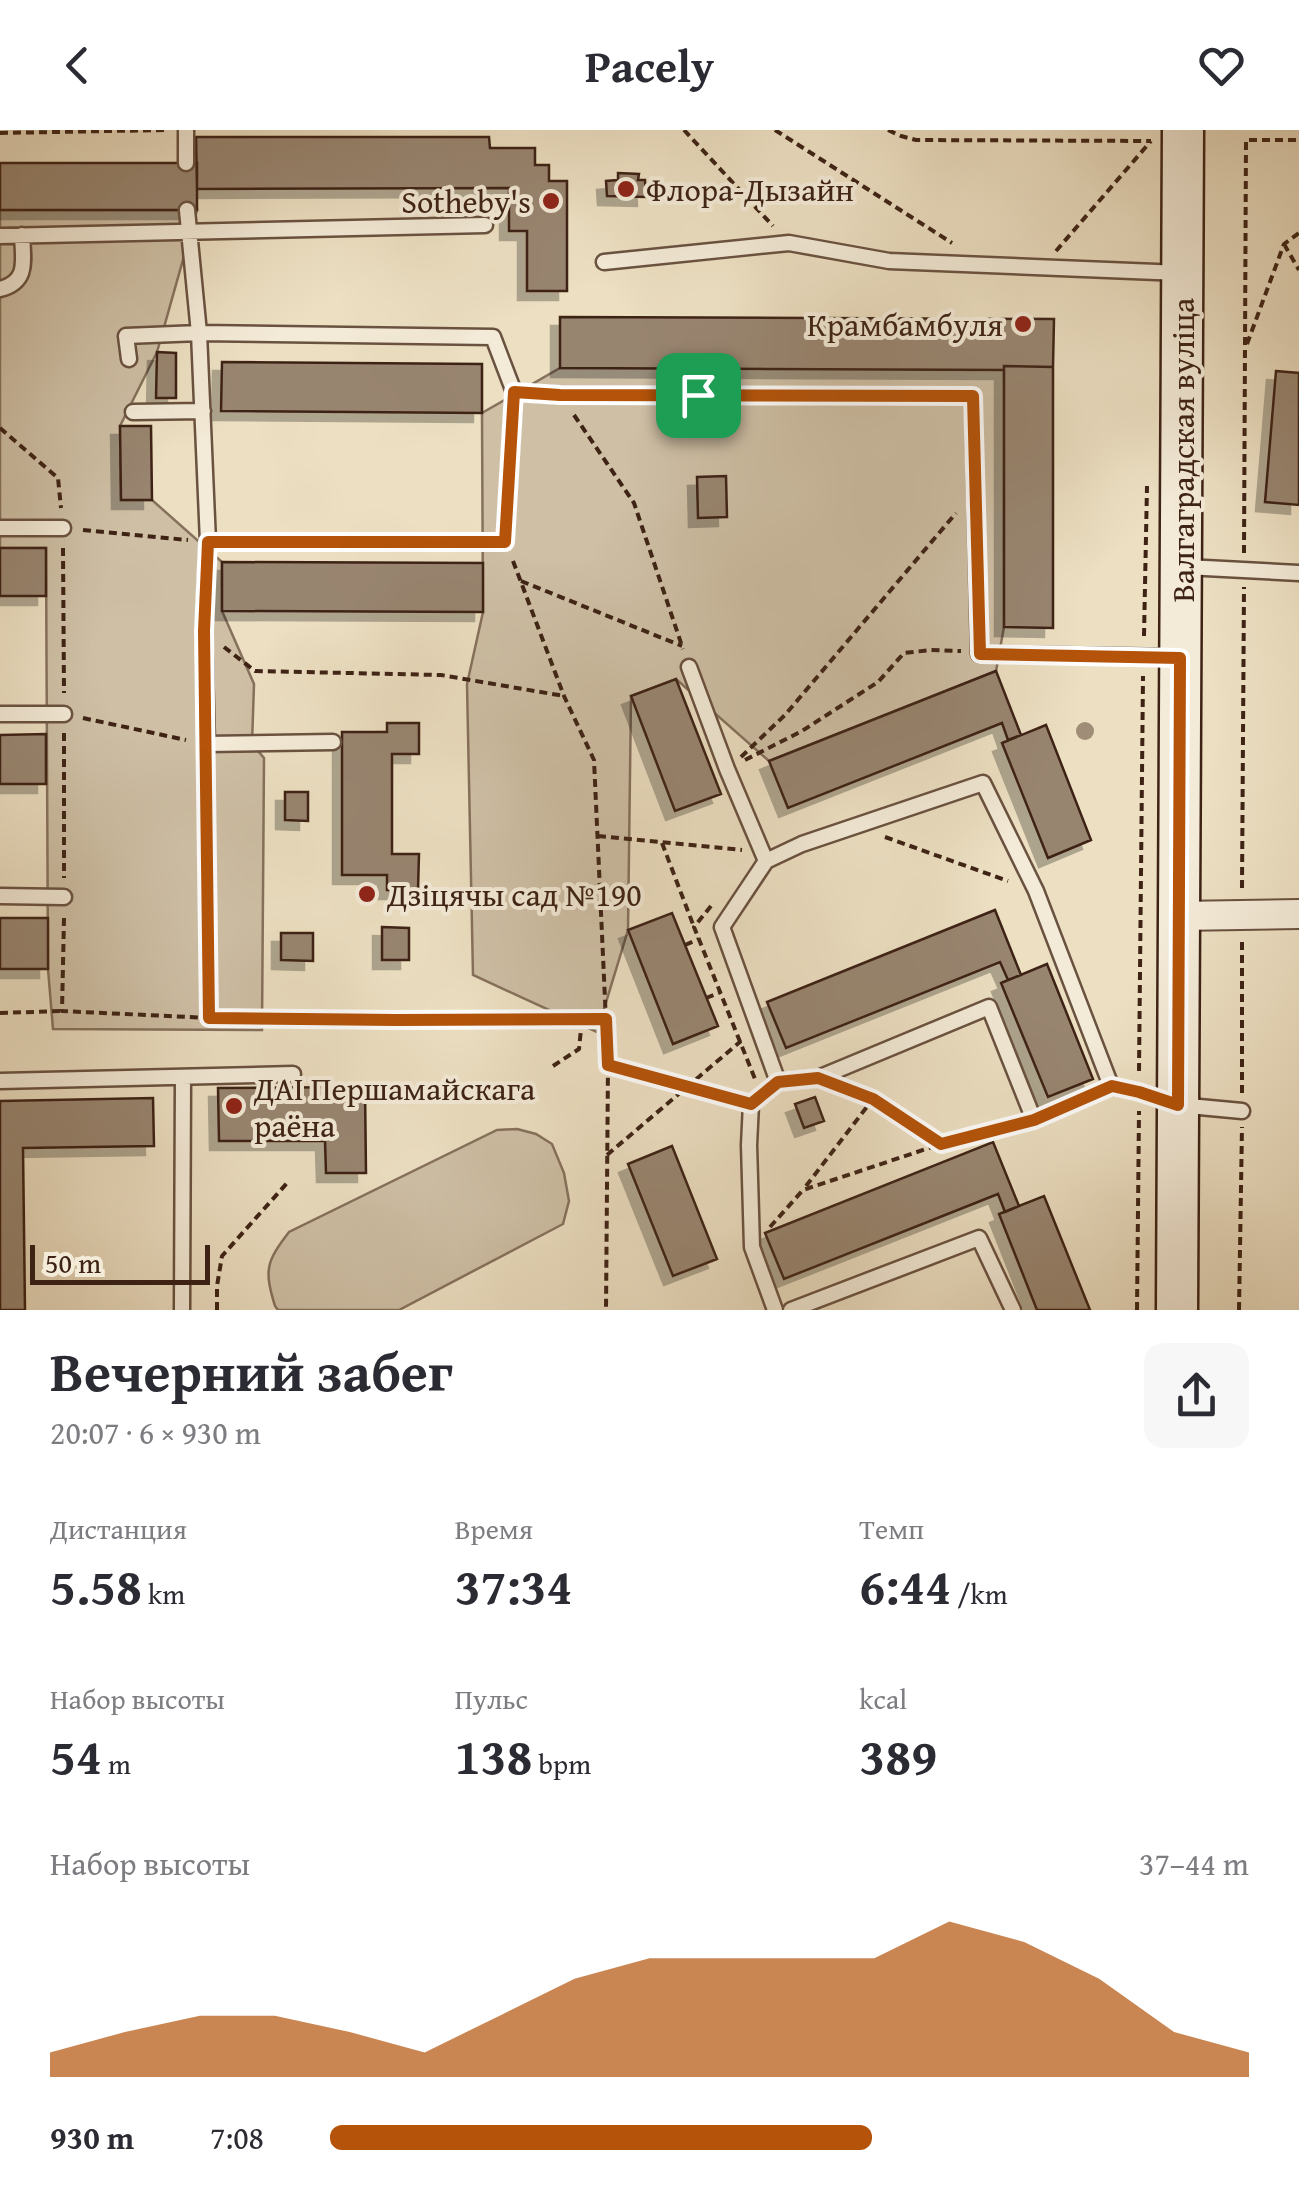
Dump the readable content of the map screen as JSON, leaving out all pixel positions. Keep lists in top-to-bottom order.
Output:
{
  "streets": {
    "main road": ["Валгаградская вуліца"]
  },
  "places": [
    "Флора-Дызайн",
    "Sotheby's",
    "Крамбамбуля",
    "Дзіцячы сад №190",
    "ДАІ Першамайскага раёна"
  ],
  "scale_bar": "50 m",
  "page": {
    "header": "Pacely",
    "scale": "50 m",
    "heading": ["Вечерний забег", "20:07 · 6 × 930 m"],
    "stats": [
      ["Дистанция", "5.58 km"],
      ["Время", "37:34"],
      ["Темп", "6:44 /km"],
      ["Набор высоты", "54 m"],
      ["Пульс", "138 bpm"],
      ["kcal", "389"]
    ],
    "chart": ["Набор высоты", "37–44 m"],
    "list": [
      {
        "name": "930 m",
        "note": "7:08"
      }
    ]
  }
}
